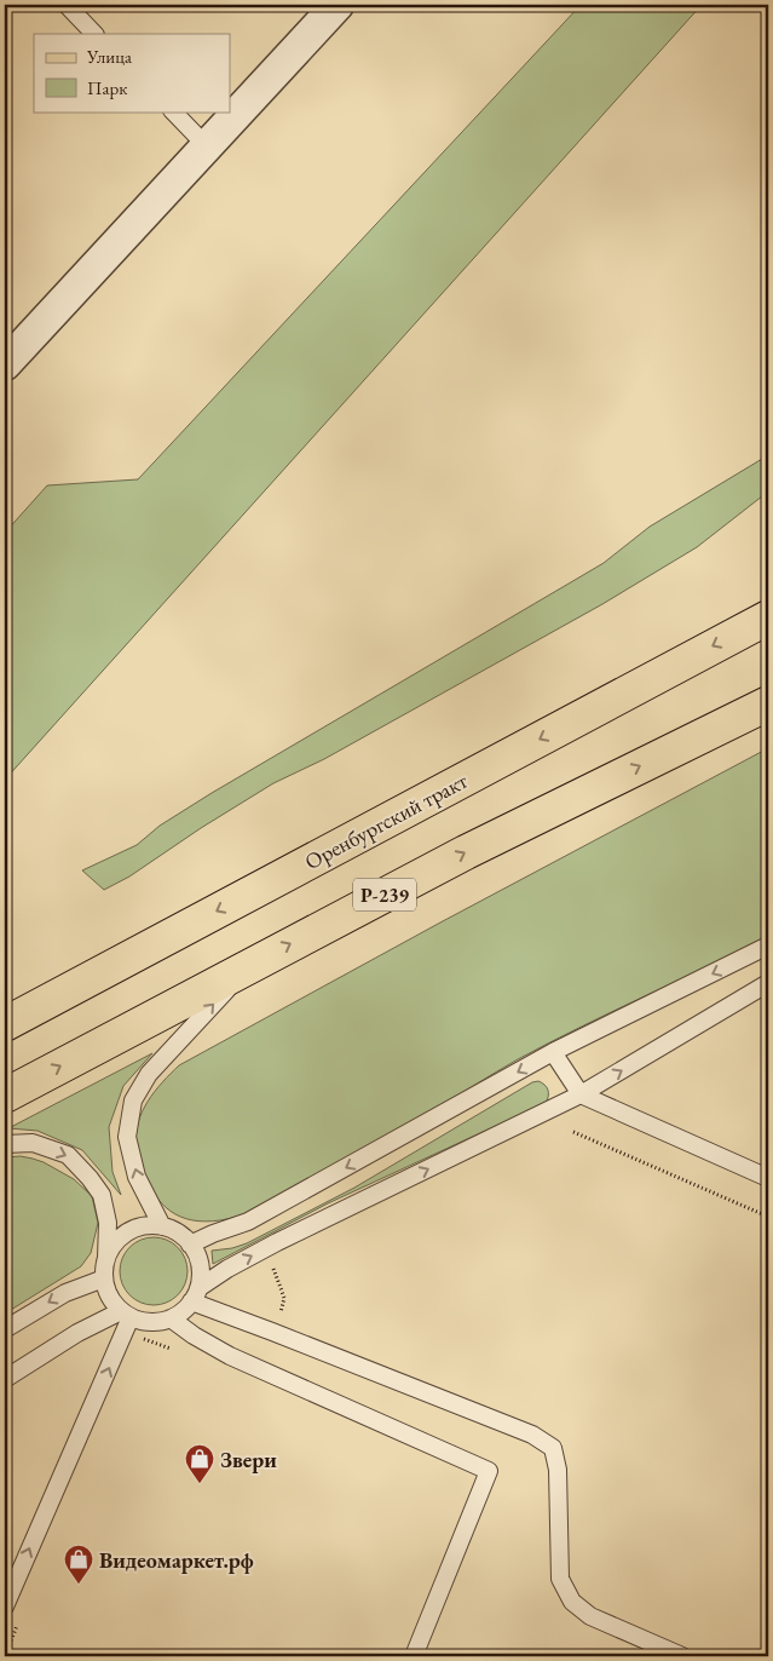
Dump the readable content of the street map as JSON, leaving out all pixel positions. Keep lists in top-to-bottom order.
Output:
{
  "streets": {
    "main road": ["Оренбургский тракт", "Р-239"]
  },
  "places": {
    "shop": ["Звери", "Видеомаркет.рф"]
  },
  "legend": ["Улица", "Парк"]
}
